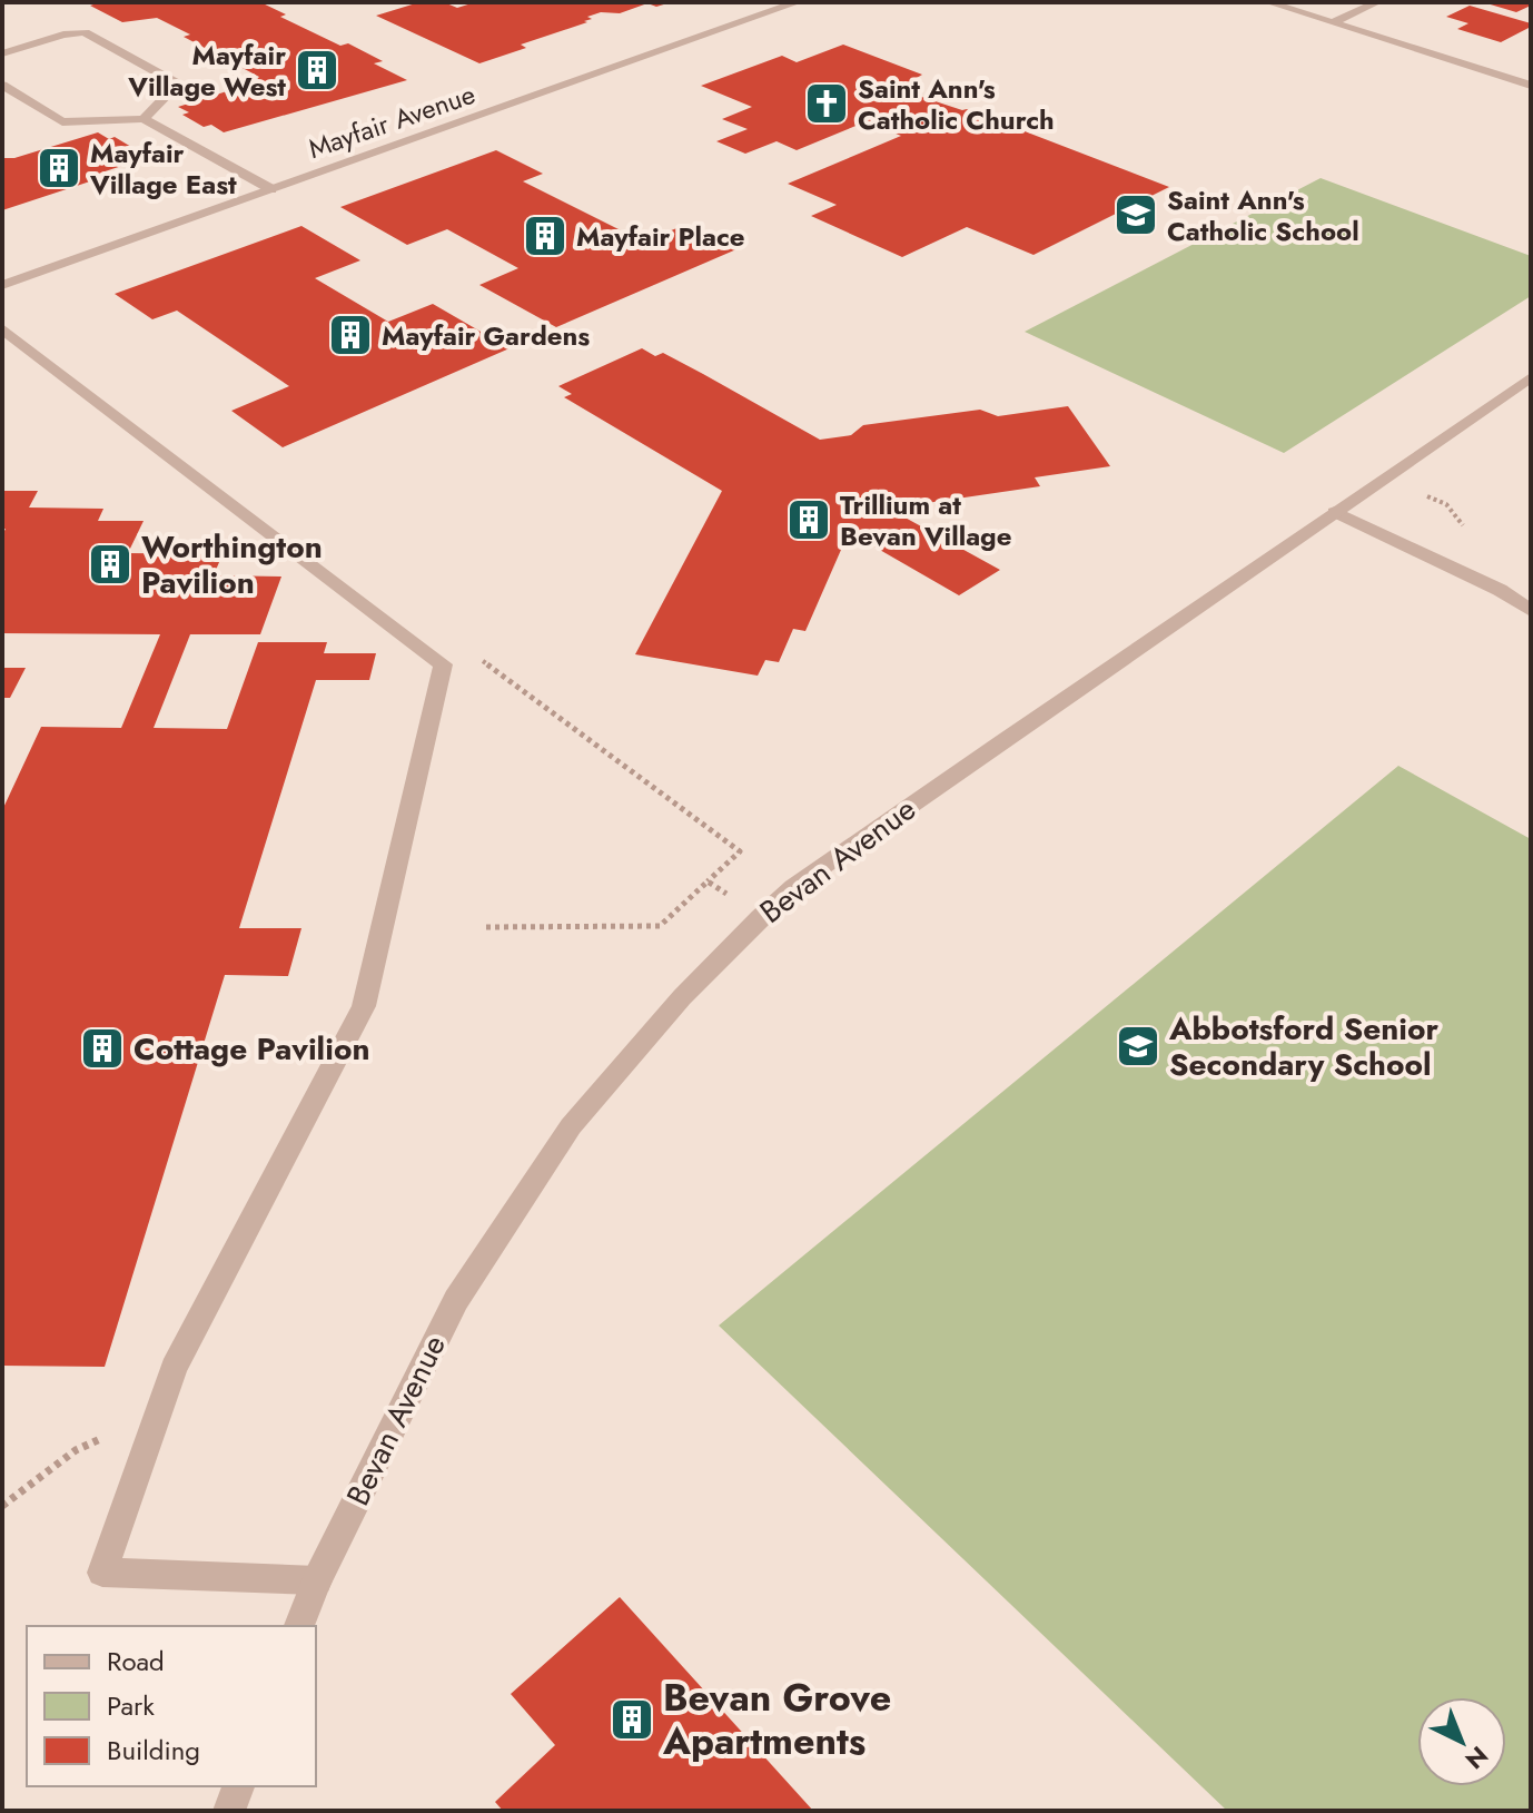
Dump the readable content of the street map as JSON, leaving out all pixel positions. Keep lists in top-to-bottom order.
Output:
{
  "streets": {
    "street": ["Mayfair Avenue", "Bevan Avenue"]
  },
  "places": {
    "building": [
      "Mayfair Village West",
      "Mayfair Village East",
      "Mayfair Place",
      "Mayfair Gardens",
      "Trillium at Bevan Village",
      "Worthington Pavilion",
      "Cottage Pavilion",
      "Bevan Grove Apartments"
    ],
    "church": ["Saint Ann's Catholic Church"],
    "school or university": ["Saint Ann's Catholic School", "Abbotsford Senior Secondary School"]
  },
  "legend": ["Road", "Park", "Building"],
  "north": "bottom right"
}
